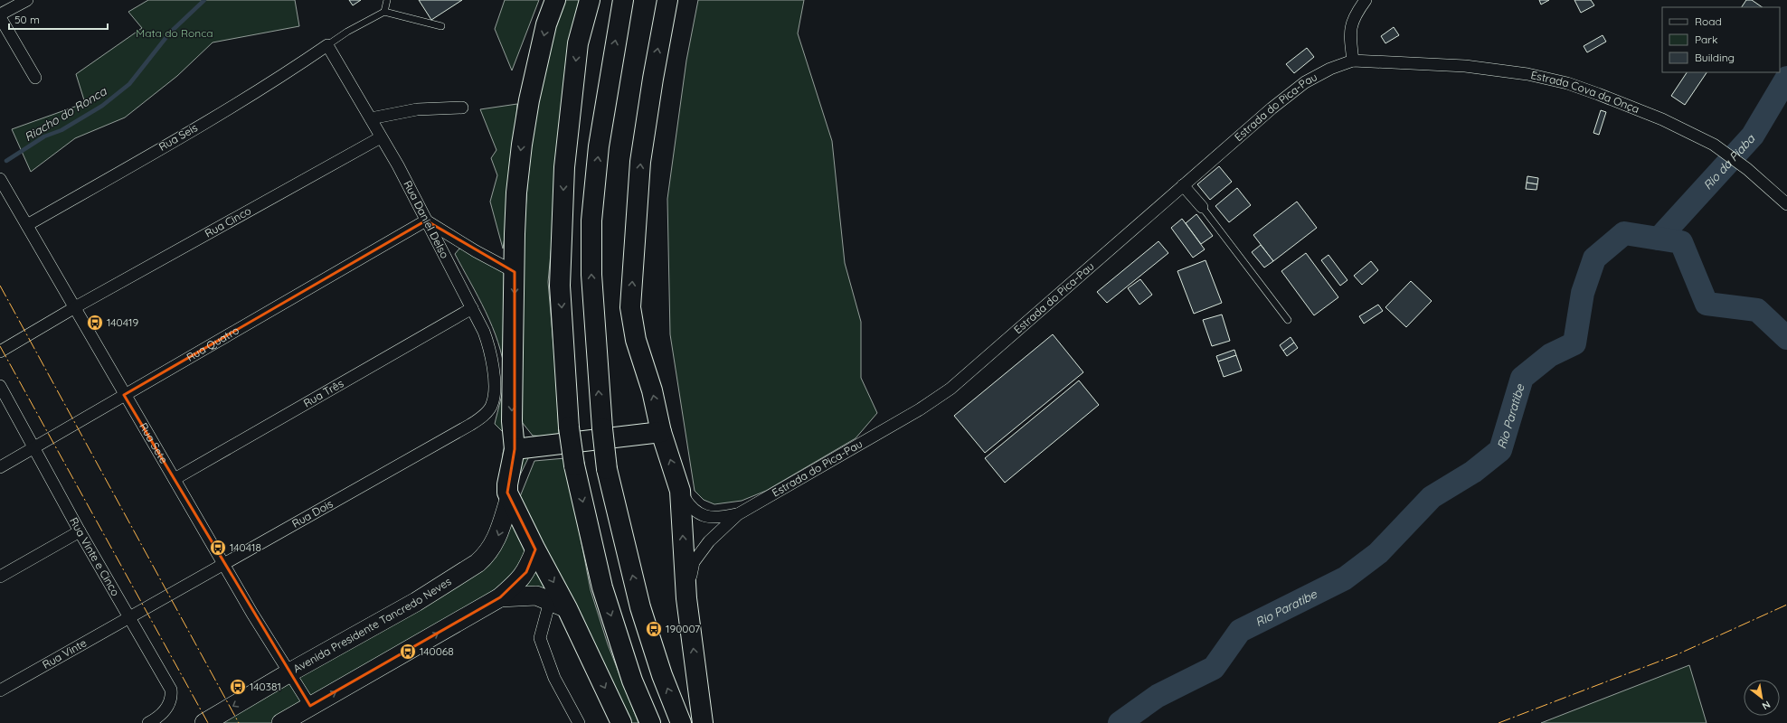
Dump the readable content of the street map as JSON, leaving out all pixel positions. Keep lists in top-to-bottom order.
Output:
{
  "streets": {
    "main road": ["Avenida Presidente Tancredo Neves"],
    "street": [
      "Estrada Cova da Onça",
      "Estrada do Pica-Pau",
      "Rua Seis",
      "Rua Daniel Delso",
      "Rua Cinco",
      "Rua Quatro",
      "Rua Três",
      "Rua Sete",
      "Rua Dois",
      "Rua Vinte e Cinco",
      "Rua Vinte"
    ]
  },
  "crossings": [
    ["Estrada Cova da Onça", "Estrada do Pica-Pau"],
    ["Rua Seis", "Rua Daniel Delso"],
    ["Rua Seis", "Rua Sete"],
    ["Rua Daniel Delso", "Rua Cinco"],
    ["Rua Daniel Delso", "Rua Quatro"],
    ["Rua Daniel Delso", "Rua Três"],
    ["Rua Daniel Delso", "Rua Dois"],
    ["Rua Cinco", "Rua Sete"],
    ["Rua Quatro", "Rua Sete"],
    ["Rua Quatro", "Rua Vinte e Cinco"],
    ["Rua Três", "Rua Sete"],
    ["Rua Sete", "Rua Dois"],
    ["Rua Sete", "Avenida Presidente Tancredo Neves"],
    ["Rua Dois", "Rua Vinte e Cinco"],
    ["Rua Dois", "Rua Vinte"],
    ["Rua Vinte e Cinco", "Rua Vinte"]
  ],
  "water": ["Riacho do Ronca", "Rio da Piaba", "Rio Paratibe"],
  "parks": ["Mata do Ronca"],
  "places": {
    "bus stop": [
      "140419",
      "140418",
      "190007",
      "140068",
      "140381"
    ]
  },
  "legend": ["Road", "Park", "Building"],
  "scale_bar": "50 m",
  "north": "bottom right"
}
